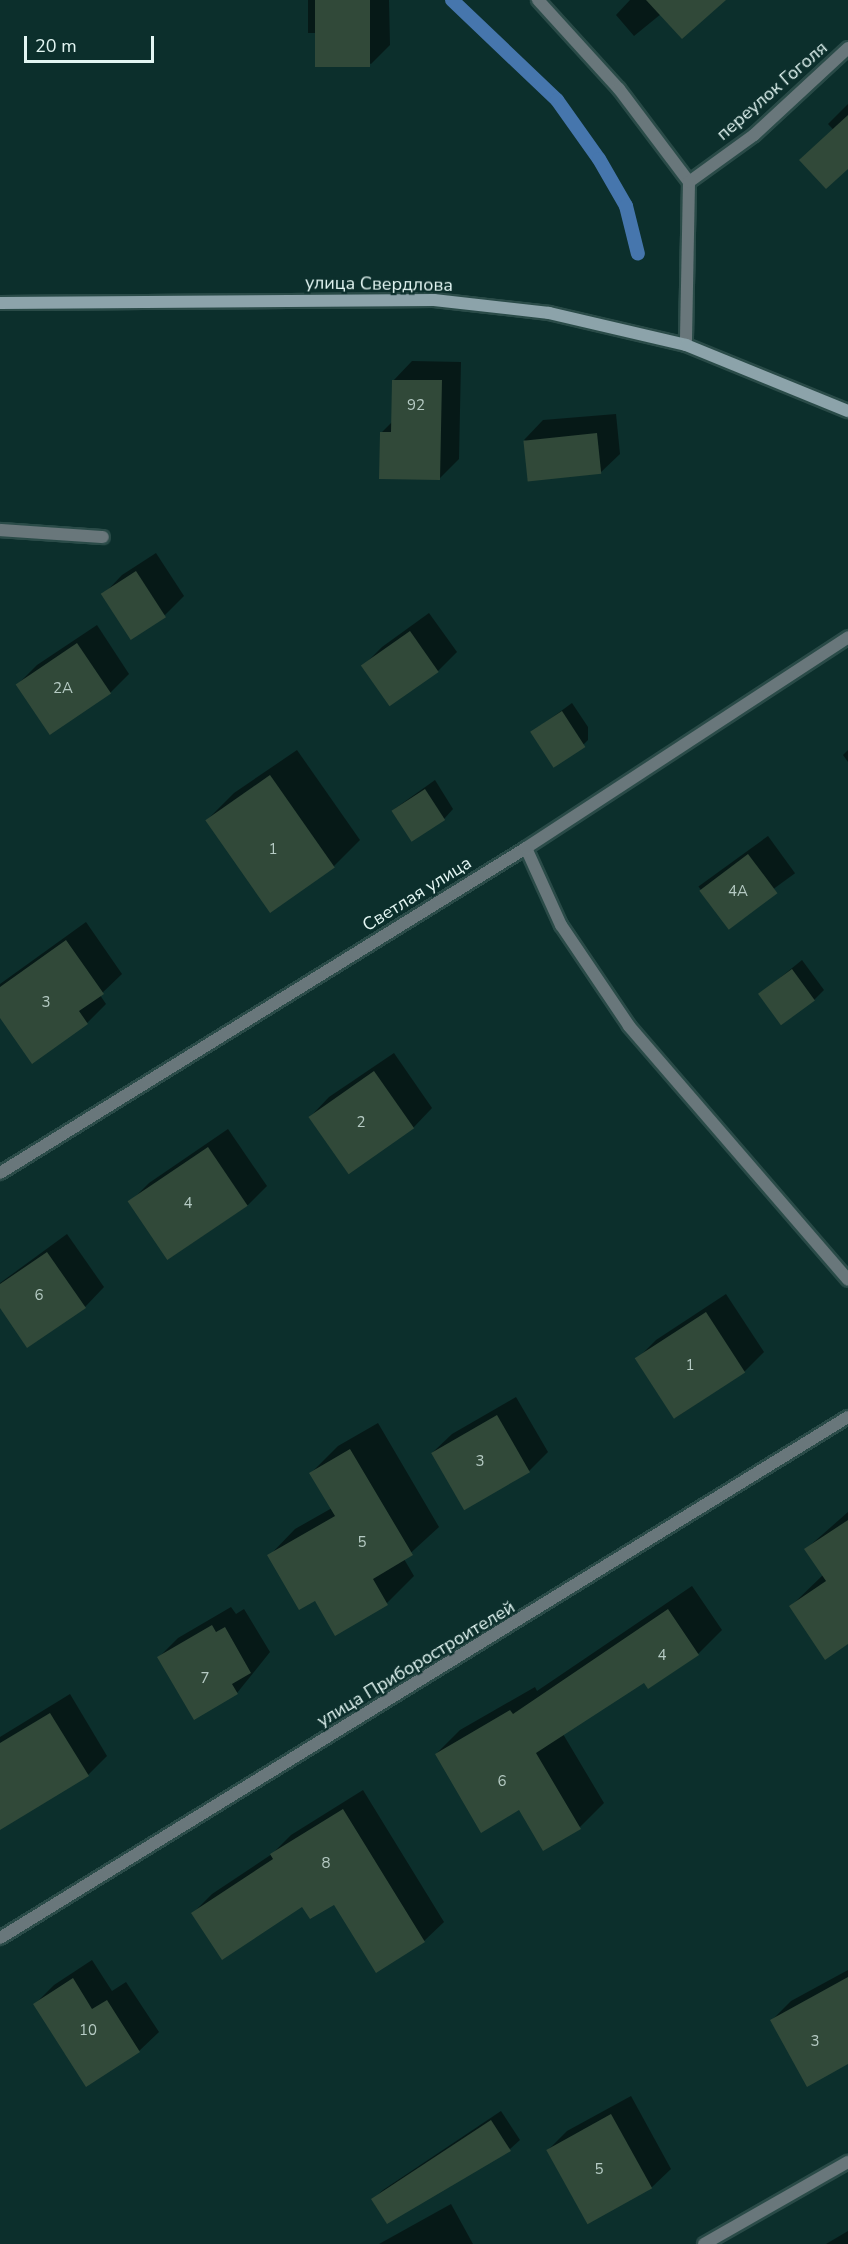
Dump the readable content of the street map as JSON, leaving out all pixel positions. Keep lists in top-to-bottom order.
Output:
{
  "streets": {
    "street": [
      "переулок Гоголя",
      "улица Свердлова",
      "Светлая улица",
      "улица Приборостроителей"
    ]
  },
  "house_numbers": [
    "92",
    "2А",
    "1",
    "4А",
    "3",
    "2",
    "4",
    "6",
    "1",
    "3",
    "5",
    "4",
    "7",
    "6",
    "8",
    "10",
    "3",
    "5"
  ],
  "scale_bar": "20 m"
}
